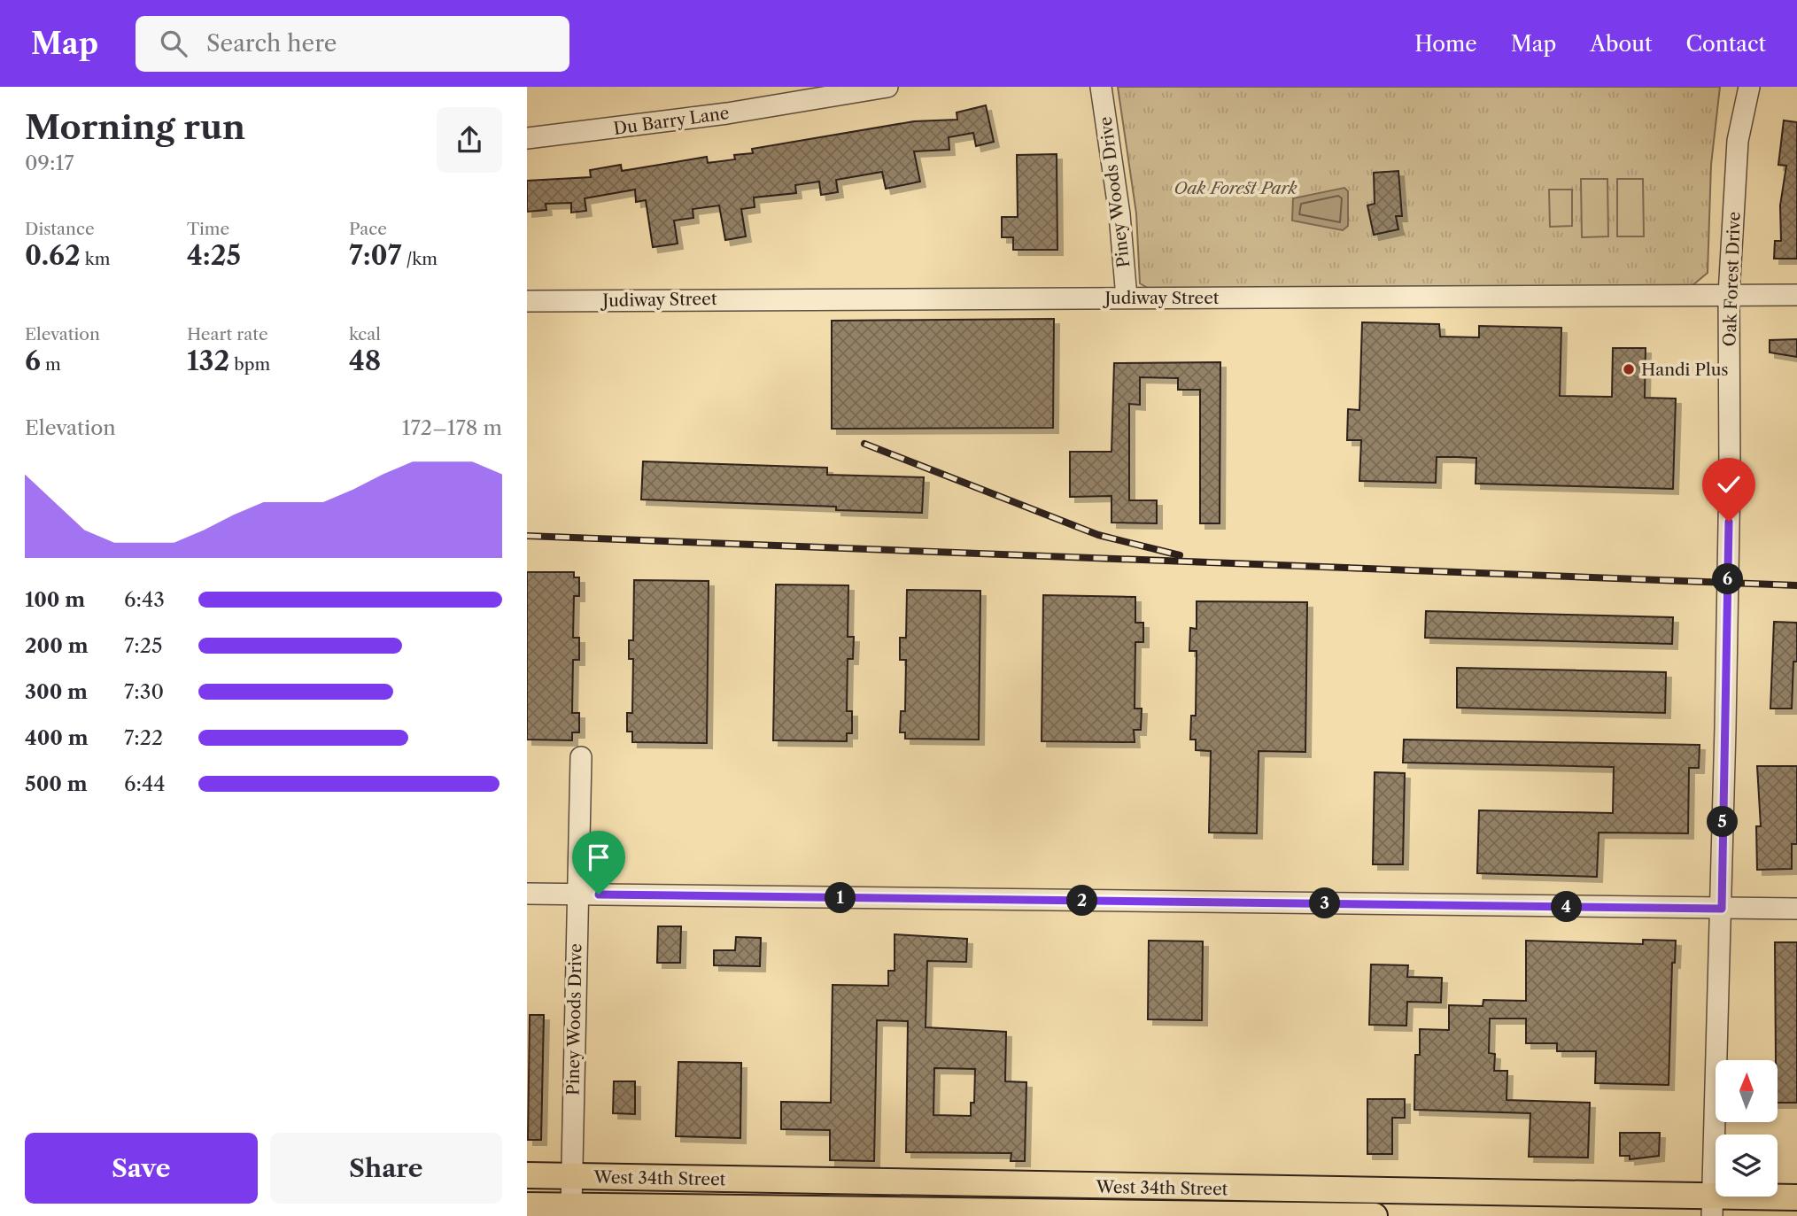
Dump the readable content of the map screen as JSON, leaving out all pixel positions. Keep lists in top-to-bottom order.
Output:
{
  "streets": {
    "main road": ["West 34th Street"],
    "street": [
      "Du Barry Lane",
      "Piney Woods Drive",
      "Oak Forest Drive",
      "Judiway Street"
    ]
  },
  "crossings": [
    ["Piney Woods Drive", "Judiway Street"],
    ["Piney Woods Drive", "West 34th Street"],
    ["Oak Forest Drive", "Judiway Street"],
    ["Oak Forest Drive", "West 34th Street"]
  ],
  "parks": ["Oak Forest Park"],
  "places": ["Handi Plus"],
  "north": "top",
  "page": {
    "header": "Map",
    "search": "Search here",
    "nav": [
      "Home",
      "Map",
      "About",
      "Contact"
    ],
    "heading": ["Morning run", "09:17"],
    "stats": [
      ["Distance", "0.62 km"],
      ["Time", "4:25"],
      ["Pace", "7:07 /km"],
      ["Elevation", "6 m"],
      ["Heart rate", "132 bpm"],
      ["kcal", "48"]
    ],
    "chart": ["Elevation", "172–178 m"],
    "pins": [
      "6",
      "5",
      "1",
      "2",
      "3",
      "4"
    ],
    "list": [
      {
        "name": "100 m",
        "note": "6:43"
      },
      {
        "name": "200 m",
        "note": "7:25"
      },
      {
        "name": "300 m",
        "note": "7:30"
      },
      {
        "name": "400 m",
        "note": "7:22"
      },
      {
        "name": "500 m",
        "note": "6:44"
      }
    ],
    "buttons": ["Save", "Share"]
  }
}
